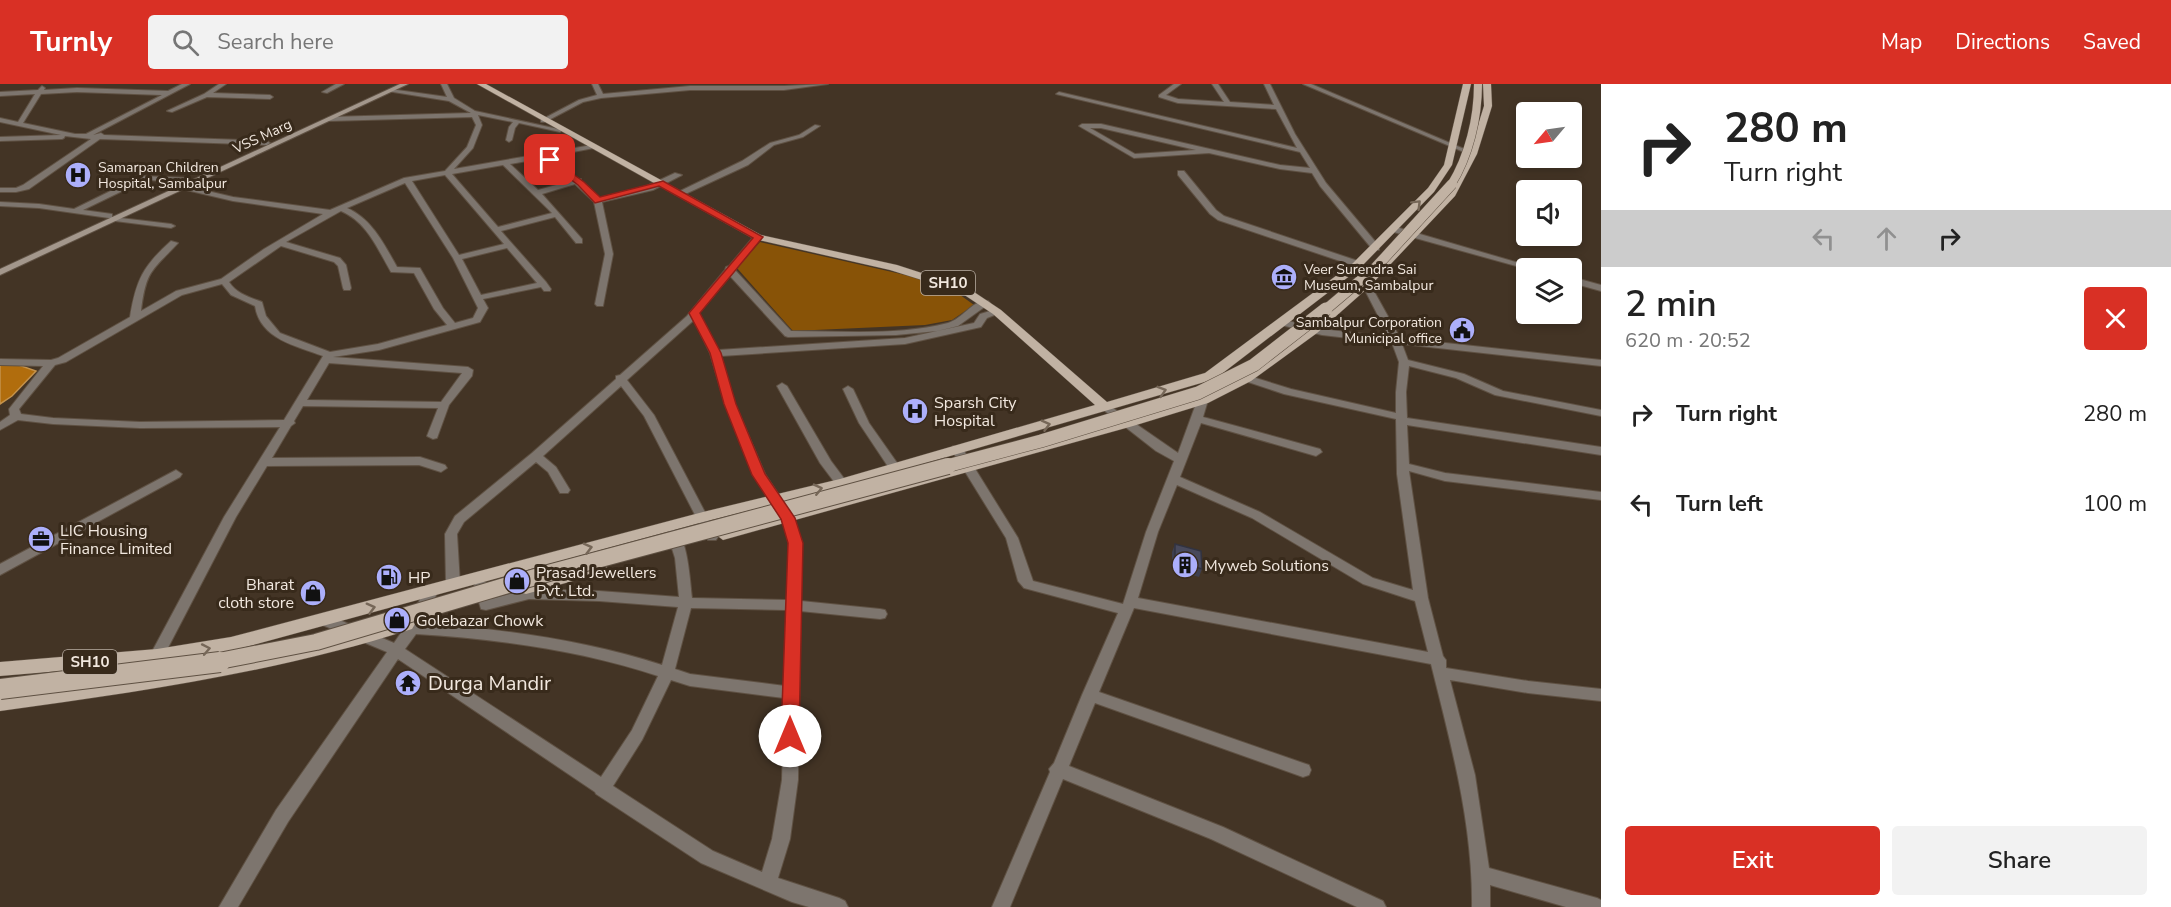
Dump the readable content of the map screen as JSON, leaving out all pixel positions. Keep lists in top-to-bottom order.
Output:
{
  "streets": {
    "main road": ["VSS Marg", "SH10"]
  },
  "places": {
    "hospital": ["Samarpan Children Hospital, Sambalpur", "Sparsh City Hospital"],
    "museum": ["Veer Surendra Sai Museum, Sambalpur"],
    "public building": ["Sambalpur Corporation Municipal office"],
    "office": ["LIC Housing Finance Limited"],
    "building": ["Myweb Solutions"],
    "fuel station": ["HP"],
    "shop": ["Prasad Jewellers Pvt. Ltd.", "Bharat cloth store", "Golebazar Chowk"],
    "temple": ["Durga Mandir"]
  },
  "north": "bottom left",
  "page": {
    "header": "Turnly",
    "search": "Search here",
    "nav": ["Map", "Directions", "Saved"],
    "turn": ["280 m", "Turn right"],
    "heading": ["2 min", "620 m · 20:52"],
    "list": [
      {
        "name": "Turn right",
        "value": "280 m"
      },
      {
        "name": "Turn left",
        "value": "100 m"
      }
    ],
    "buttons": ["Exit", "Share"]
  }
}
